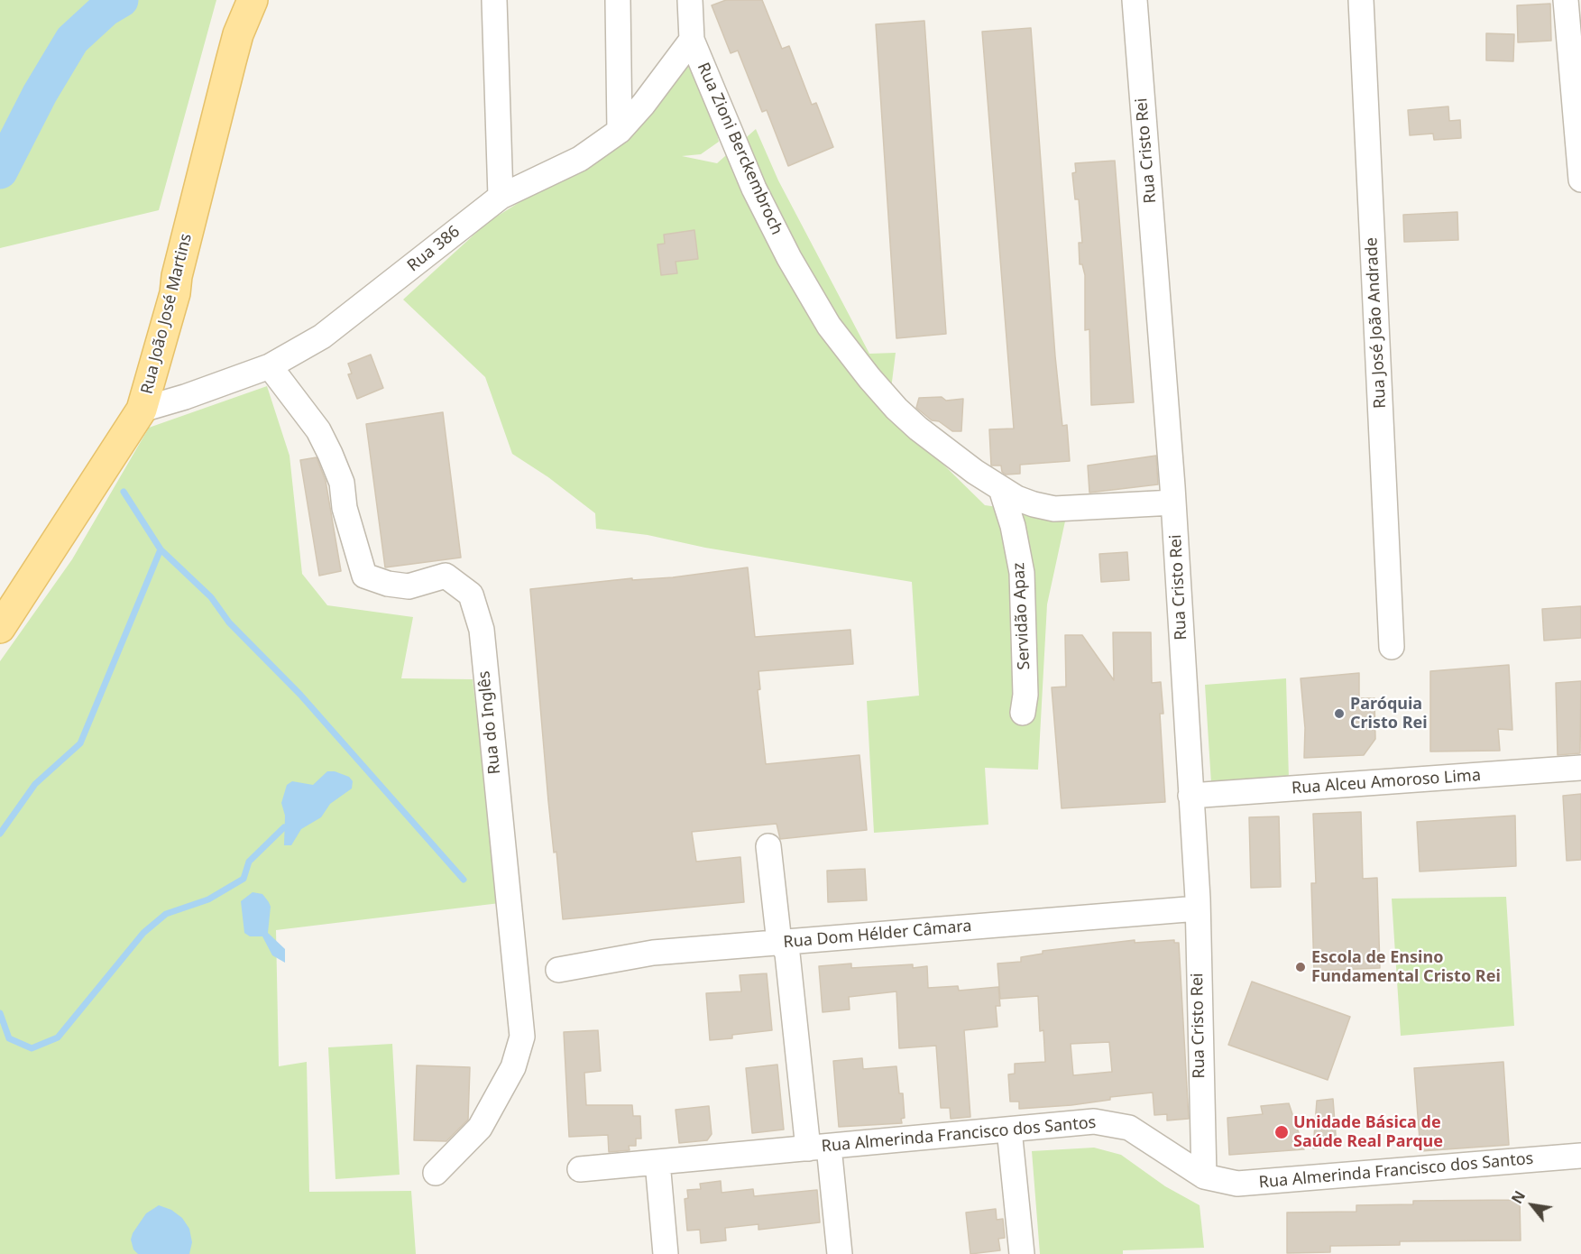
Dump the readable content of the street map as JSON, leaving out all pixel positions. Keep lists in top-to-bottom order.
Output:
{
  "streets": {
    "main road": ["Rua João José Martins"],
    "street": [
      "Rua Zioni Berckembroch",
      "Rua Cristo Rei",
      "Rua 386",
      "Rua José João Andrade",
      "Servidão Apaz",
      "Rua do Inglês",
      "Rua Alceu Amoroso Lima",
      "Rua Dom Hélder Câmara",
      "Rua Almerinda Francisco dos Santos"
    ]
  },
  "crossings": [
    ["Rua Zioni Berckembroch", "Rua Cristo Rei"],
    ["Rua Zioni Berckembroch", "Rua 386"],
    ["Rua Zioni Berckembroch", "Servidão Apaz"],
    ["Rua Cristo Rei", "Rua Alceu Amoroso Lima"],
    ["Rua Cristo Rei", "Rua Dom Hélder Câmara"],
    ["Rua Cristo Rei", "Rua Almerinda Francisco dos Santos"],
    ["Rua 386", "Rua João José Martins"],
    ["Rua 386", "Rua do Inglês"]
  ],
  "places": ["Paróquia Cristo Rei", "Escola de Ensino Fundamental Cristo Rei", "Unidade Básica de Saúde Real Parque"],
  "north": "top left"
}
